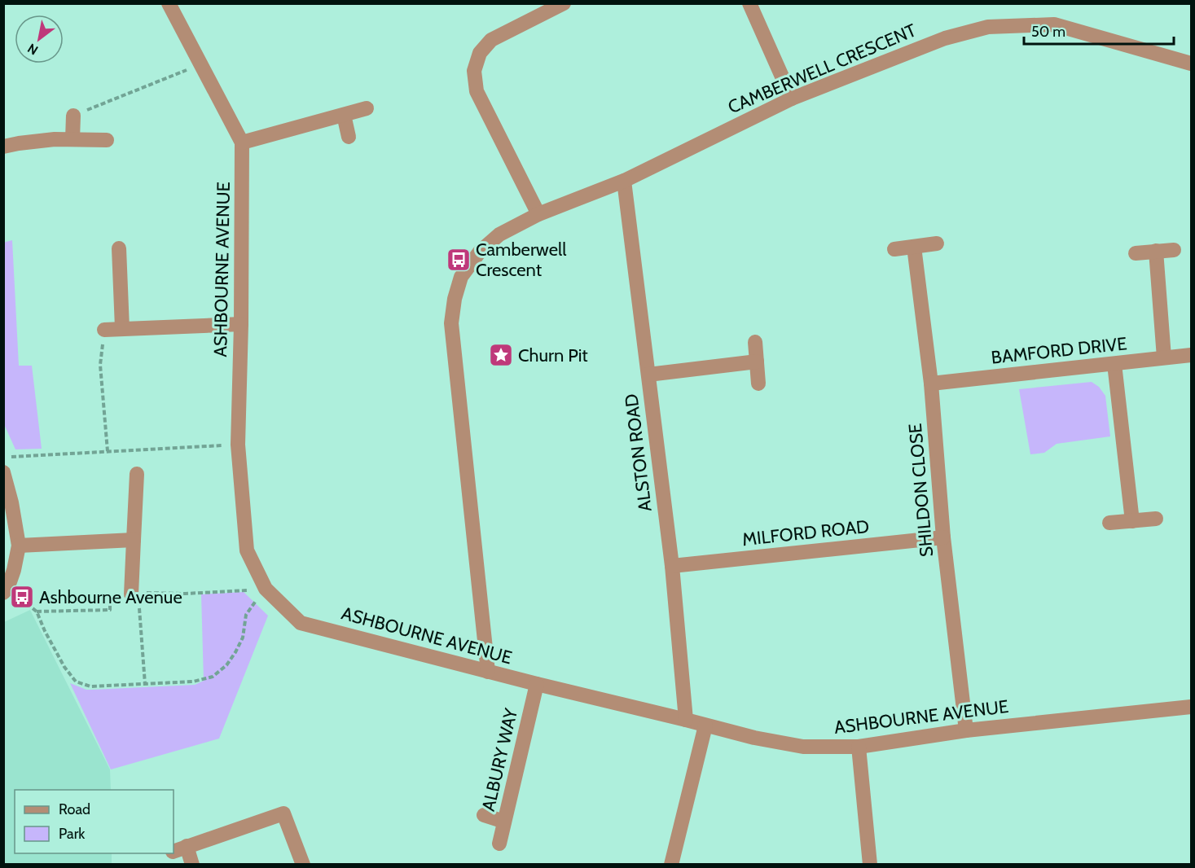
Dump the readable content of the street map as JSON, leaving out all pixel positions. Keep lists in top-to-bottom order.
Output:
{
  "streets": {
    "street": [
      "CAMBERWELL CRESCENT",
      "ASHBOURNE AVENUE",
      "BAMFORD DRIVE",
      "ALSTON ROAD",
      "SHILDON CLOSE",
      "MILFORD ROAD",
      "ALBURY WAY"
    ]
  },
  "crossings": [
    ["CAMBERWELL CRESCENT", "ASHBOURNE AVENUE"],
    ["CAMBERWELL CRESCENT", "ALSTON ROAD"],
    ["ASHBOURNE AVENUE", "ALSTON ROAD"],
    ["ASHBOURNE AVENUE", "SHILDON CLOSE"],
    ["ASHBOURNE AVENUE", "ALBURY WAY"],
    ["BAMFORD DRIVE", "SHILDON CLOSE"],
    ["ALSTON ROAD", "MILFORD ROAD"],
    ["SHILDON CLOSE", "MILFORD ROAD"]
  ],
  "places": {
    "bus stop": ["Camberwell Crescent", "Ashbourne Avenue"],
    "place": ["Churn Pit"]
  },
  "legend": ["Road", "Park"],
  "scale_bar": "50 m",
  "north": "bottom left"
}
